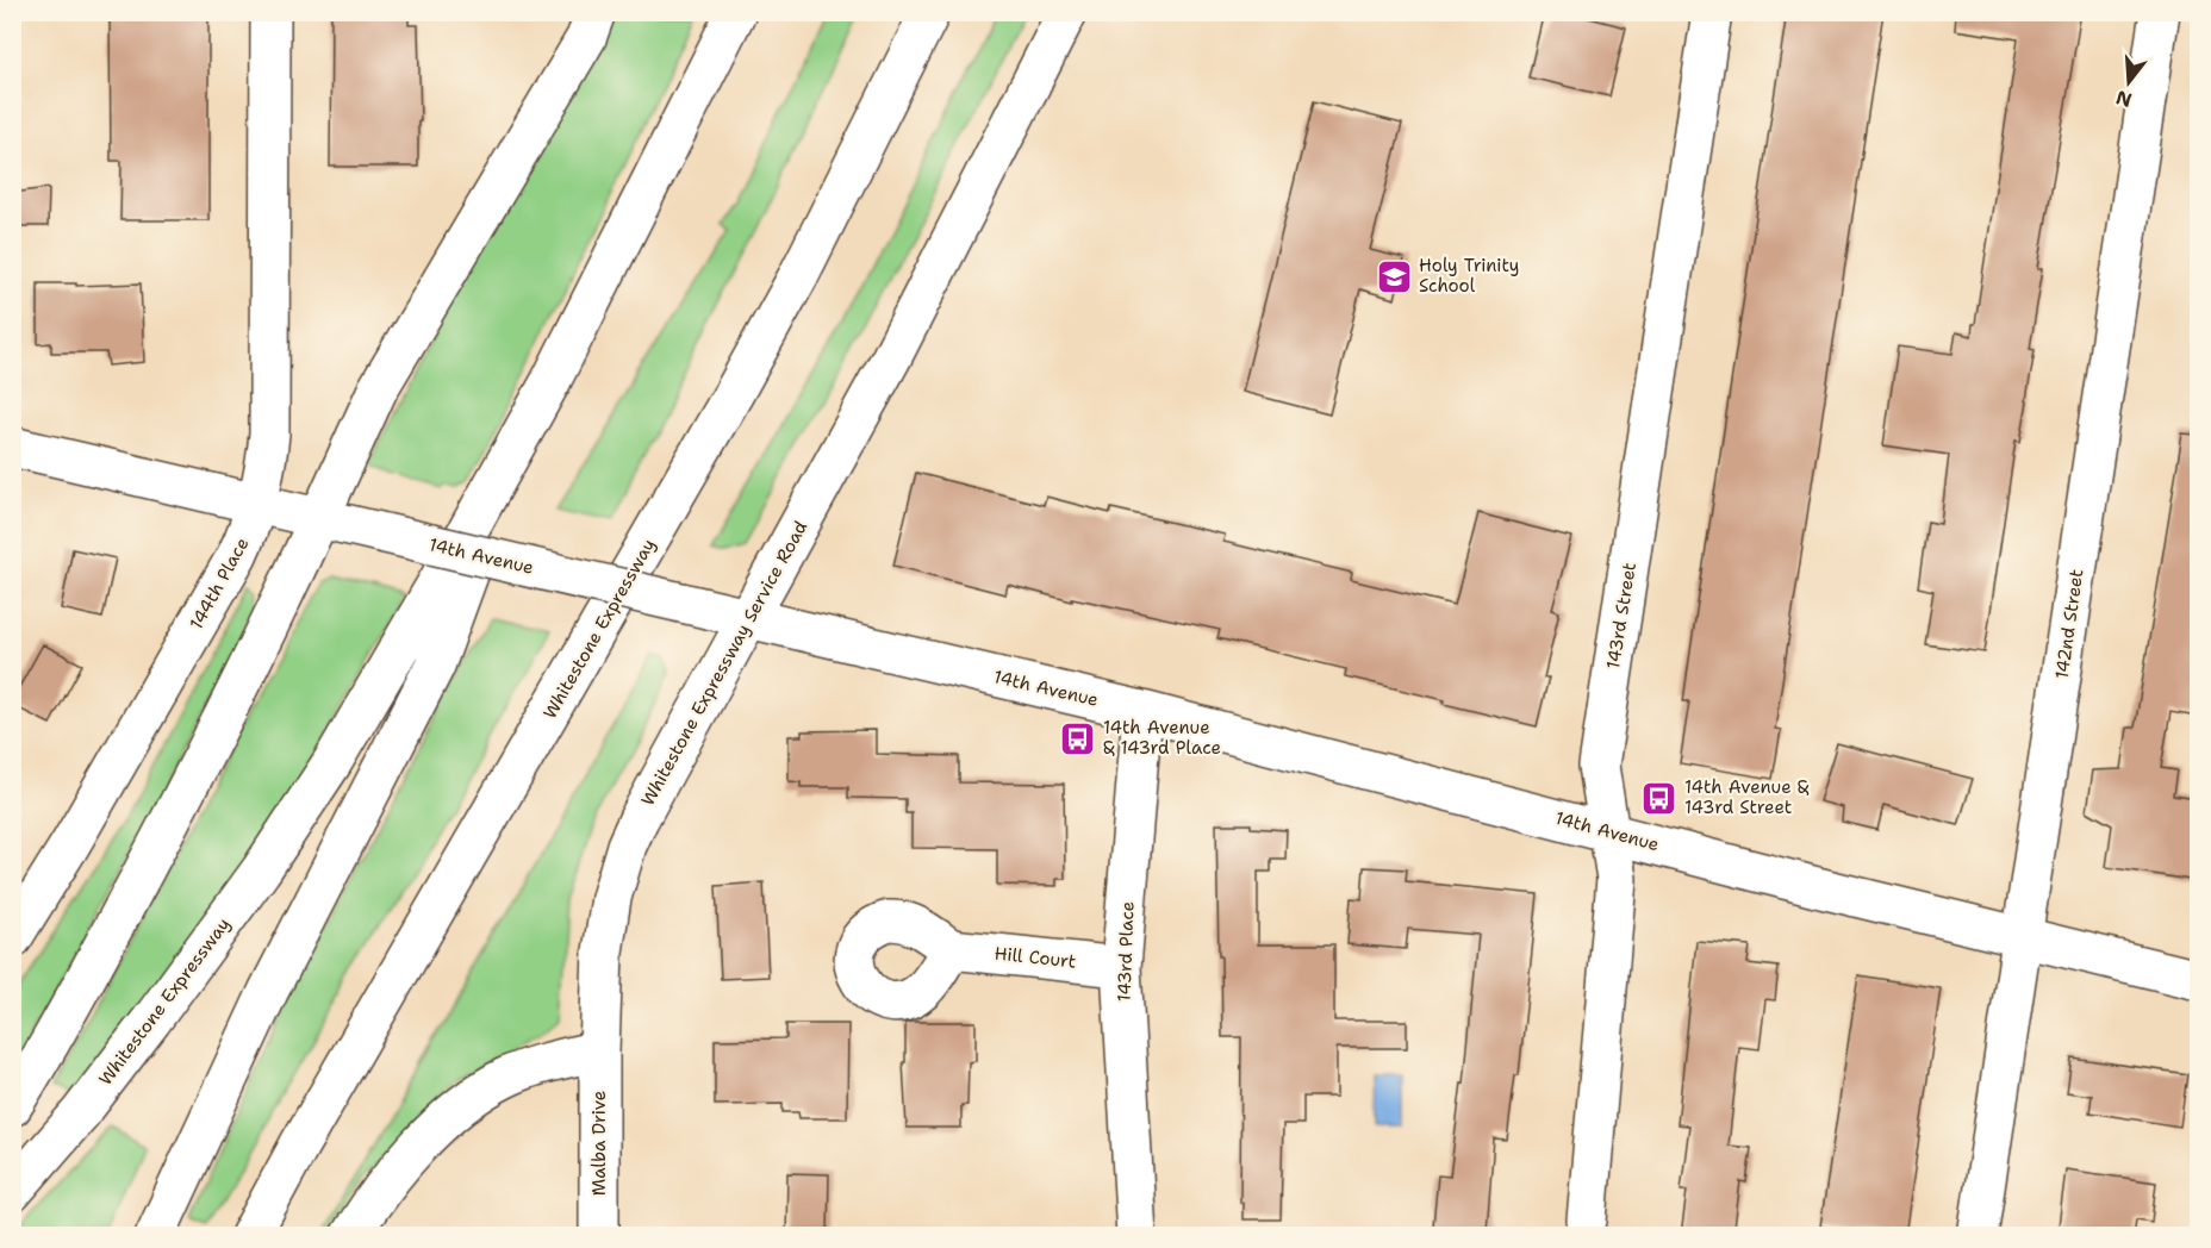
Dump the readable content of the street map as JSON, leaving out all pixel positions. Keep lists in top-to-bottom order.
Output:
{
  "streets": {
    "main road": [
      "14th Avenue",
      "144th Place",
      "143rd Street",
      "142nd Street",
      "Whitestone Expressway",
      "Whitestone Expressway Service Road",
      "143rd Place",
      "Hill Court",
      "Malba Drive"
    ]
  },
  "crossings": [
    ["14th Avenue", "144th Place"],
    ["14th Avenue", "143rd Street"],
    ["14th Avenue", "142nd Street"],
    ["14th Avenue", "Whitestone Expressway Service Road"],
    ["14th Avenue", "143rd Place"],
    ["Whitestone Expressway Service Road", "Malba Drive"],
    ["143rd Place", "Hill Court"]
  ],
  "places": {
    "school or university": ["Holy Trinity School"],
    "bus stop": ["14th Avenue & 143rd Place", "14th Avenue & 143rd Street"]
  },
  "north": "bottom"
}
